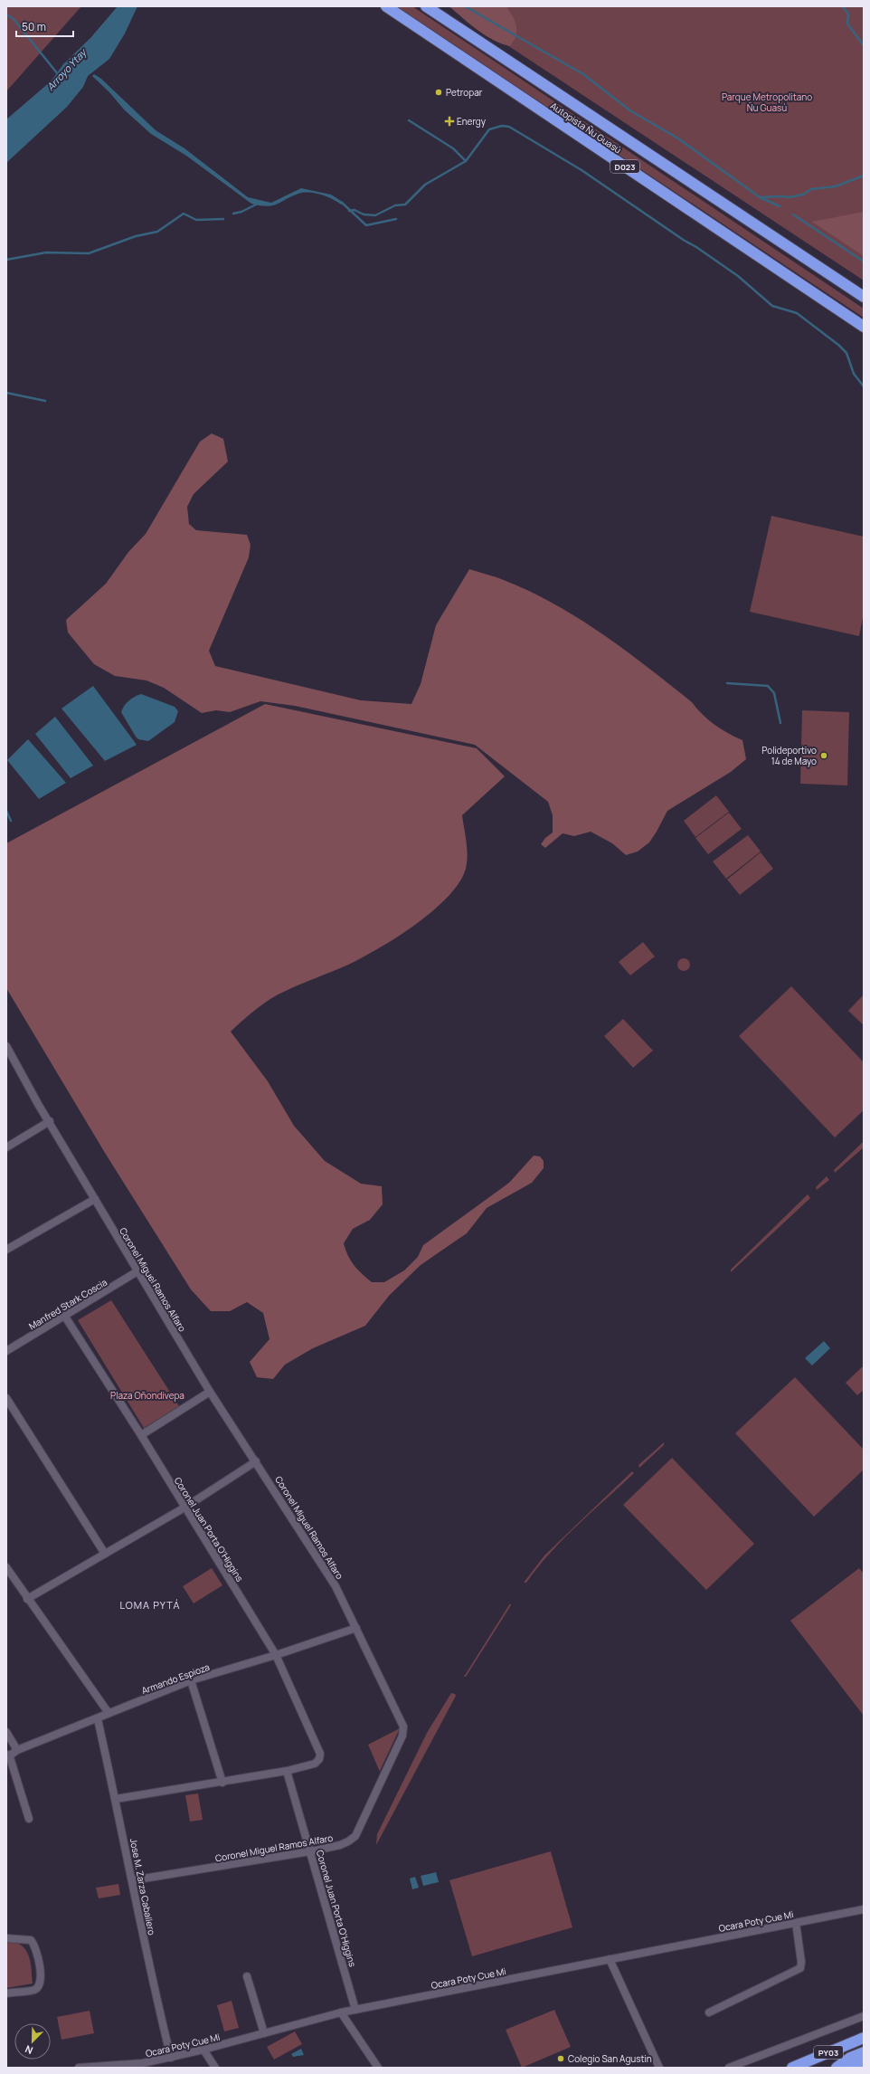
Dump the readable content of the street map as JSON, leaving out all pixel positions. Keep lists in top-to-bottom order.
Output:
{
  "streets": {
    "highway": ["Autopista Ñu Guasú", "D023", "PY03"],
    "street": [
      "Coronel Miguel Ramos Alfaro",
      "Manfred Stark Coscia",
      "Coronel Juan Porta O'Higgins",
      "Armando Espioza",
      "Jose M. Zarza Caballero",
      "Ocara Poty Cue Mi"
    ]
  },
  "crossings": [
    ["Coronel Miguel Ramos Alfaro", "Manfred Stark Coscia"],
    ["Coronel Miguel Ramos Alfaro", "Coronel Juan Porta O'Higgins"],
    ["Coronel Miguel Ramos Alfaro", "Armando Espioza"],
    ["Coronel Miguel Ramos Alfaro", "Jose M. Zarza Caballero"],
    ["Manfred Stark Coscia", "Coronel Juan Porta O'Higgins"],
    ["Coronel Juan Porta O'Higgins", "Armando Espioza"],
    ["Coronel Juan Porta O'Higgins", "Ocara Poty Cue Mi"],
    ["Armando Espioza", "Jose M. Zarza Caballero"],
    ["Jose M. Zarza Caballero", "Ocara Poty Cue Mi"]
  ],
  "districts": ["LOMA PYTÁ"],
  "water": ["Arroyo Ytay"],
  "parks": ["Parque Metropolitano Ñu Guasú", "Plaza Oñondivepa"],
  "places": {
    "other": ["Petropar", "Polideportivo 14 de Mayo", "Colegio San Agustin"],
    "health": ["Energy"]
  },
  "scale_bar": "50 m",
  "north": "bottom left"
}
